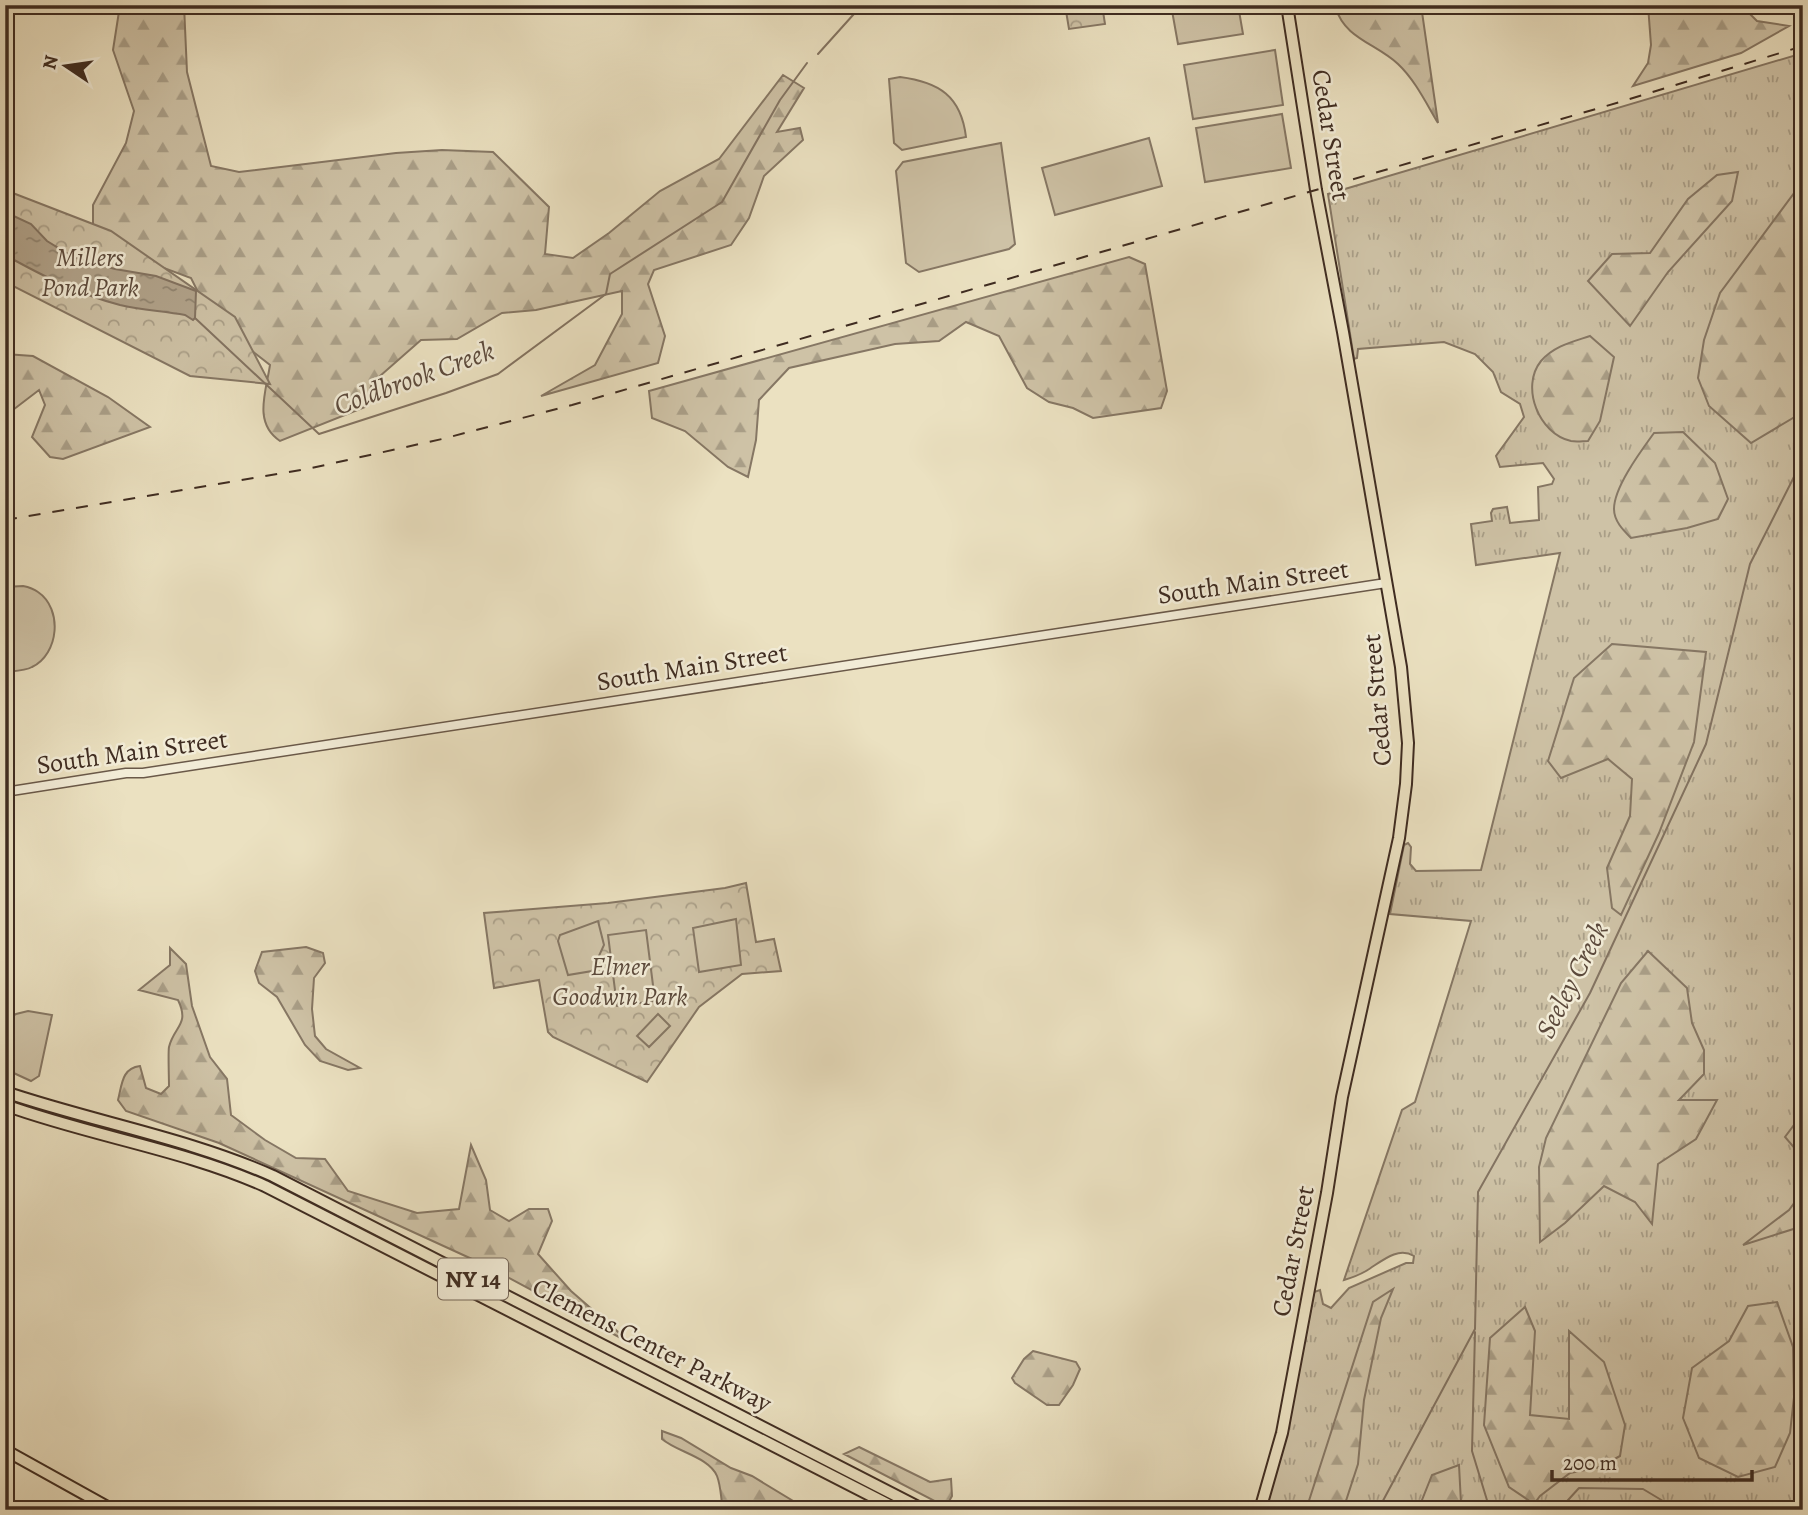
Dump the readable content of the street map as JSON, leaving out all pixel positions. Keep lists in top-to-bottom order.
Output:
{
  "streets": {
    "main road": ["Cedar Street", "NY 14", "Clemens Center Parkway"],
    "street": ["South Main Street"]
  },
  "crossings": [
    ["Cedar Street", "South Main Street"]
  ],
  "water": ["Coldbrook Creek", "Seeley Creek"],
  "parks": ["Millers Pond Park", "Elmer Goodwin Park"],
  "scale_bar": "200 m",
  "north": "left"
}
